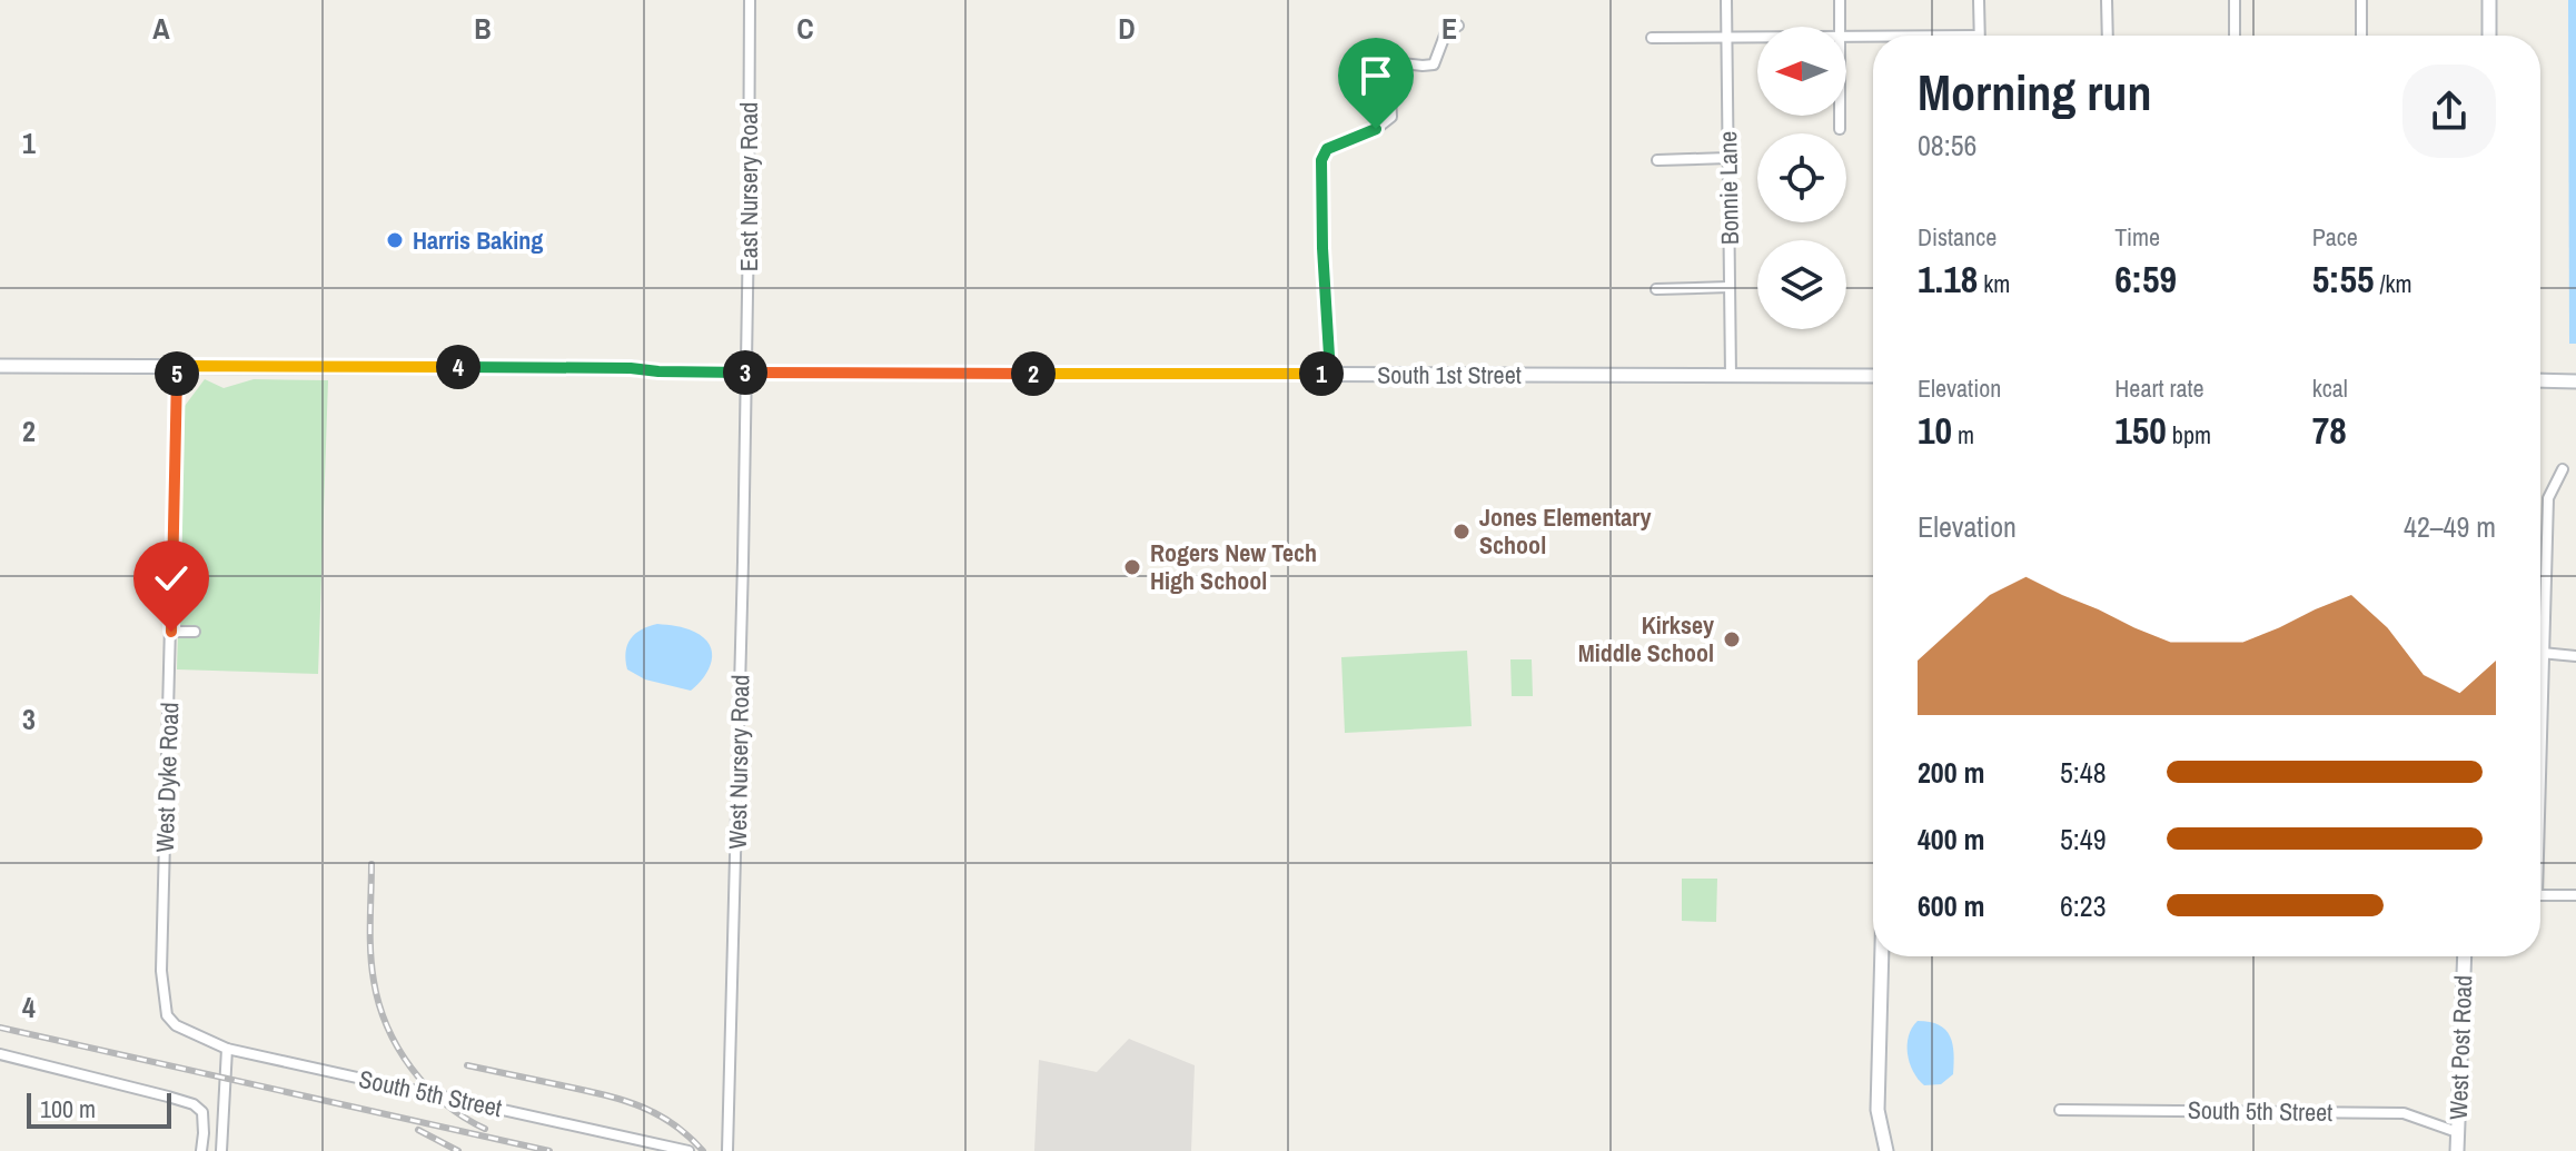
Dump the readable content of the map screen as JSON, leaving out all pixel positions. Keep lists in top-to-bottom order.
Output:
{
  "streets": {
    "main road": ["South 1st Street", "West Post Road"],
    "street": [
      "East Nursery Road",
      "Bonnie Lane",
      "West Nursery Road",
      "West Dyke Road",
      "South 5th Street"
    ]
  },
  "crossings": [
    ["East Nursery Road", "South 1st Street"],
    ["East Nursery Road", "West Nursery Road"],
    ["Bonnie Lane", "South 1st Street"],
    ["South 1st Street", "West Nursery Road"],
    ["South 1st Street", "West Dyke Road"],
    ["West Dyke Road", "South 5th Street"],
    ["West Post Road", "South 5th Street"]
  ],
  "places": [
    "Harris Baking",
    "Jones Elementary School",
    "Rogers New Tech High School",
    "Kirksey Middle School"
  ],
  "scale_bar": "100 m",
  "north": "left",
  "page": {
    "heading": ["Morning run", "08:56"],
    "stats": [
      ["Distance", "1.18 km"],
      ["Time", "6:59"],
      ["Pace", "5:55 /km"],
      ["Elevation", "10 m"],
      ["Heart rate", "150 bpm"],
      ["kcal", "78"]
    ],
    "pins": [
      "4",
      "3",
      "1",
      "2",
      "5"
    ],
    "chart": ["Elevation", "42–49 m"],
    "list": [
      {
        "name": "200 m",
        "note": "5:48"
      },
      {
        "name": "400 m",
        "note": "5:49"
      },
      {
        "name": "600 m",
        "note": "6:23"
      }
    ],
    "scale": "100 m"
  },
  "grid": {
    "columns": [
      "A",
      "B",
      "C",
      "D",
      "E"
    ],
    "rows": [
      "1",
      "2",
      "3",
      "4"
    ]
  }
}
